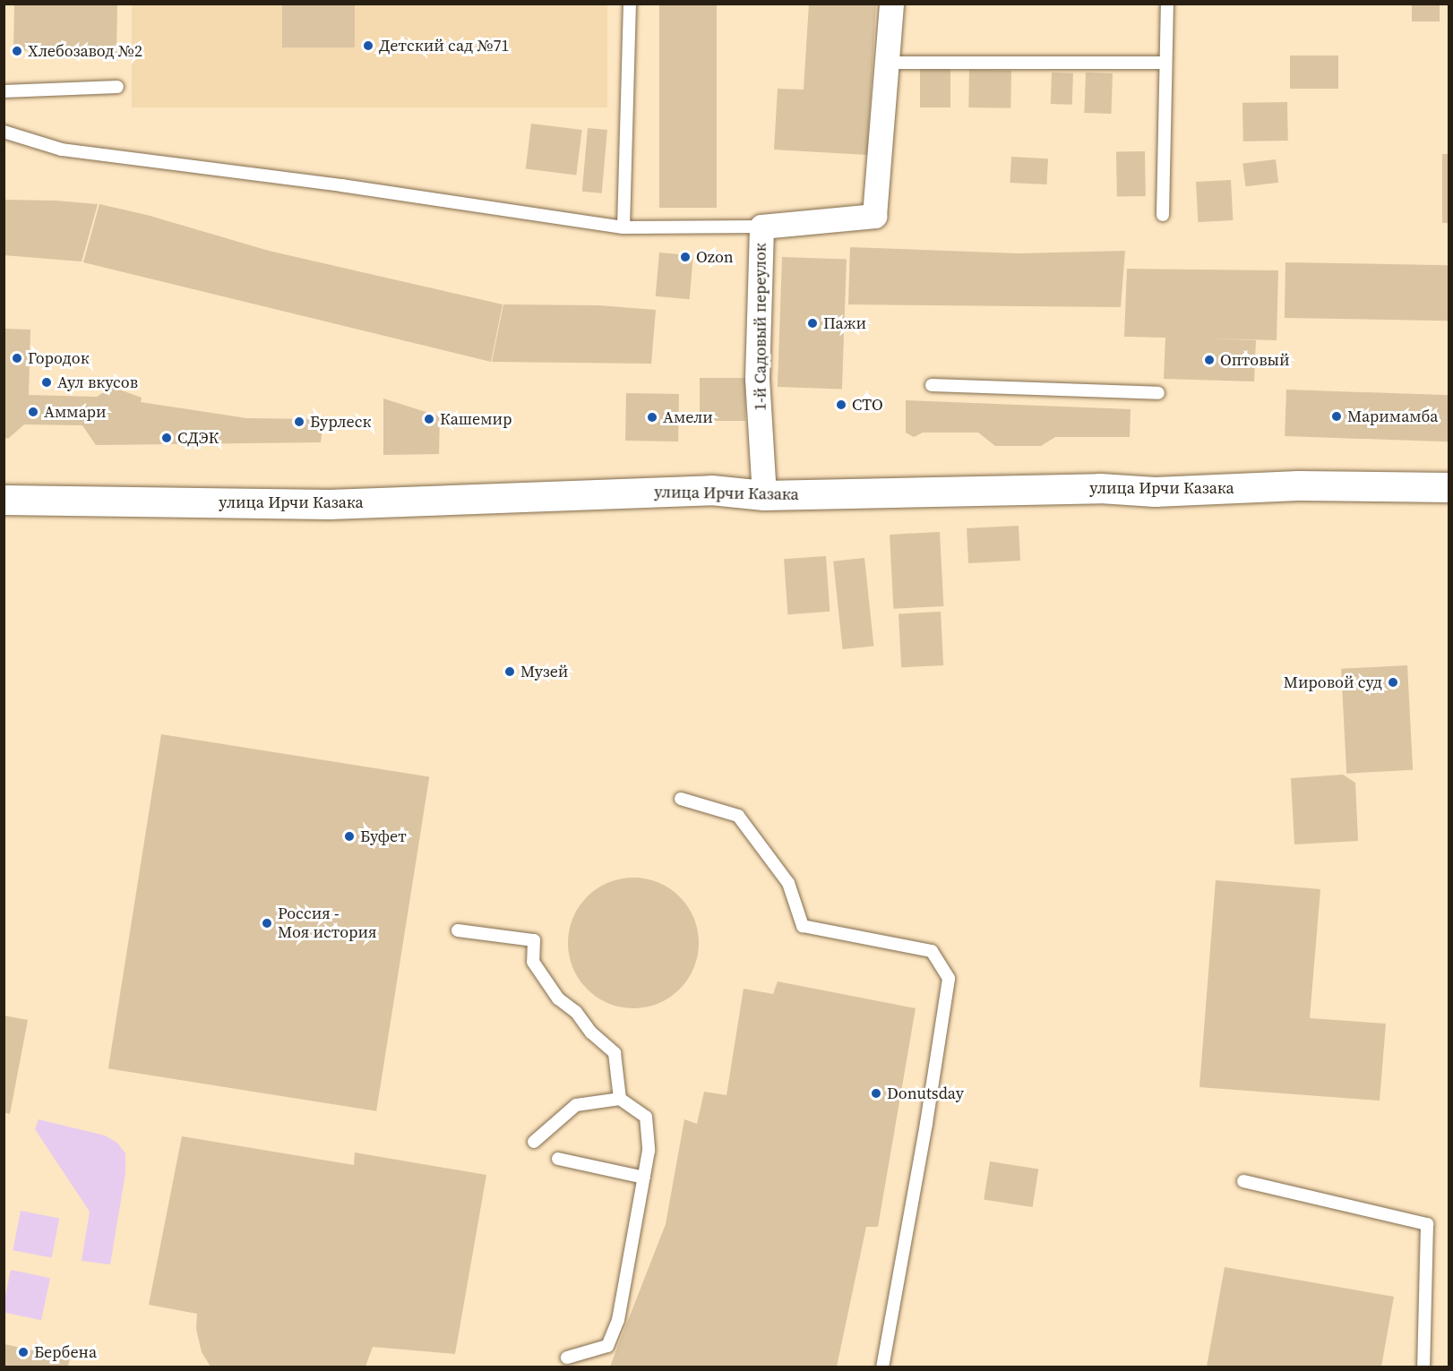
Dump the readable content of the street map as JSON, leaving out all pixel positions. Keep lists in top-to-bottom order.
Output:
{
  "streets": {
    "main road": ["улица Ирчи Казака"],
    "street": ["1-й Садовый переулок"]
  },
  "crossings": [
    ["1-й Садовый переулок", "улица Ирчи Казака"]
  ],
  "places": [
    "Детский сад №71",
    "Хлебозавод №2",
    "Ozon",
    "Пажи",
    "Городок",
    "Оптовый",
    "Аул вкусов",
    "СТО",
    "Аммари",
    "Маримамба",
    "Амели",
    "Кашемир",
    "Бурлеск",
    "СДЭК",
    "Музей",
    "Мировой суд",
    "Буфет",
    "Россия - Моя история",
    "Donutsday",
    "Бербена"
  ]
}
